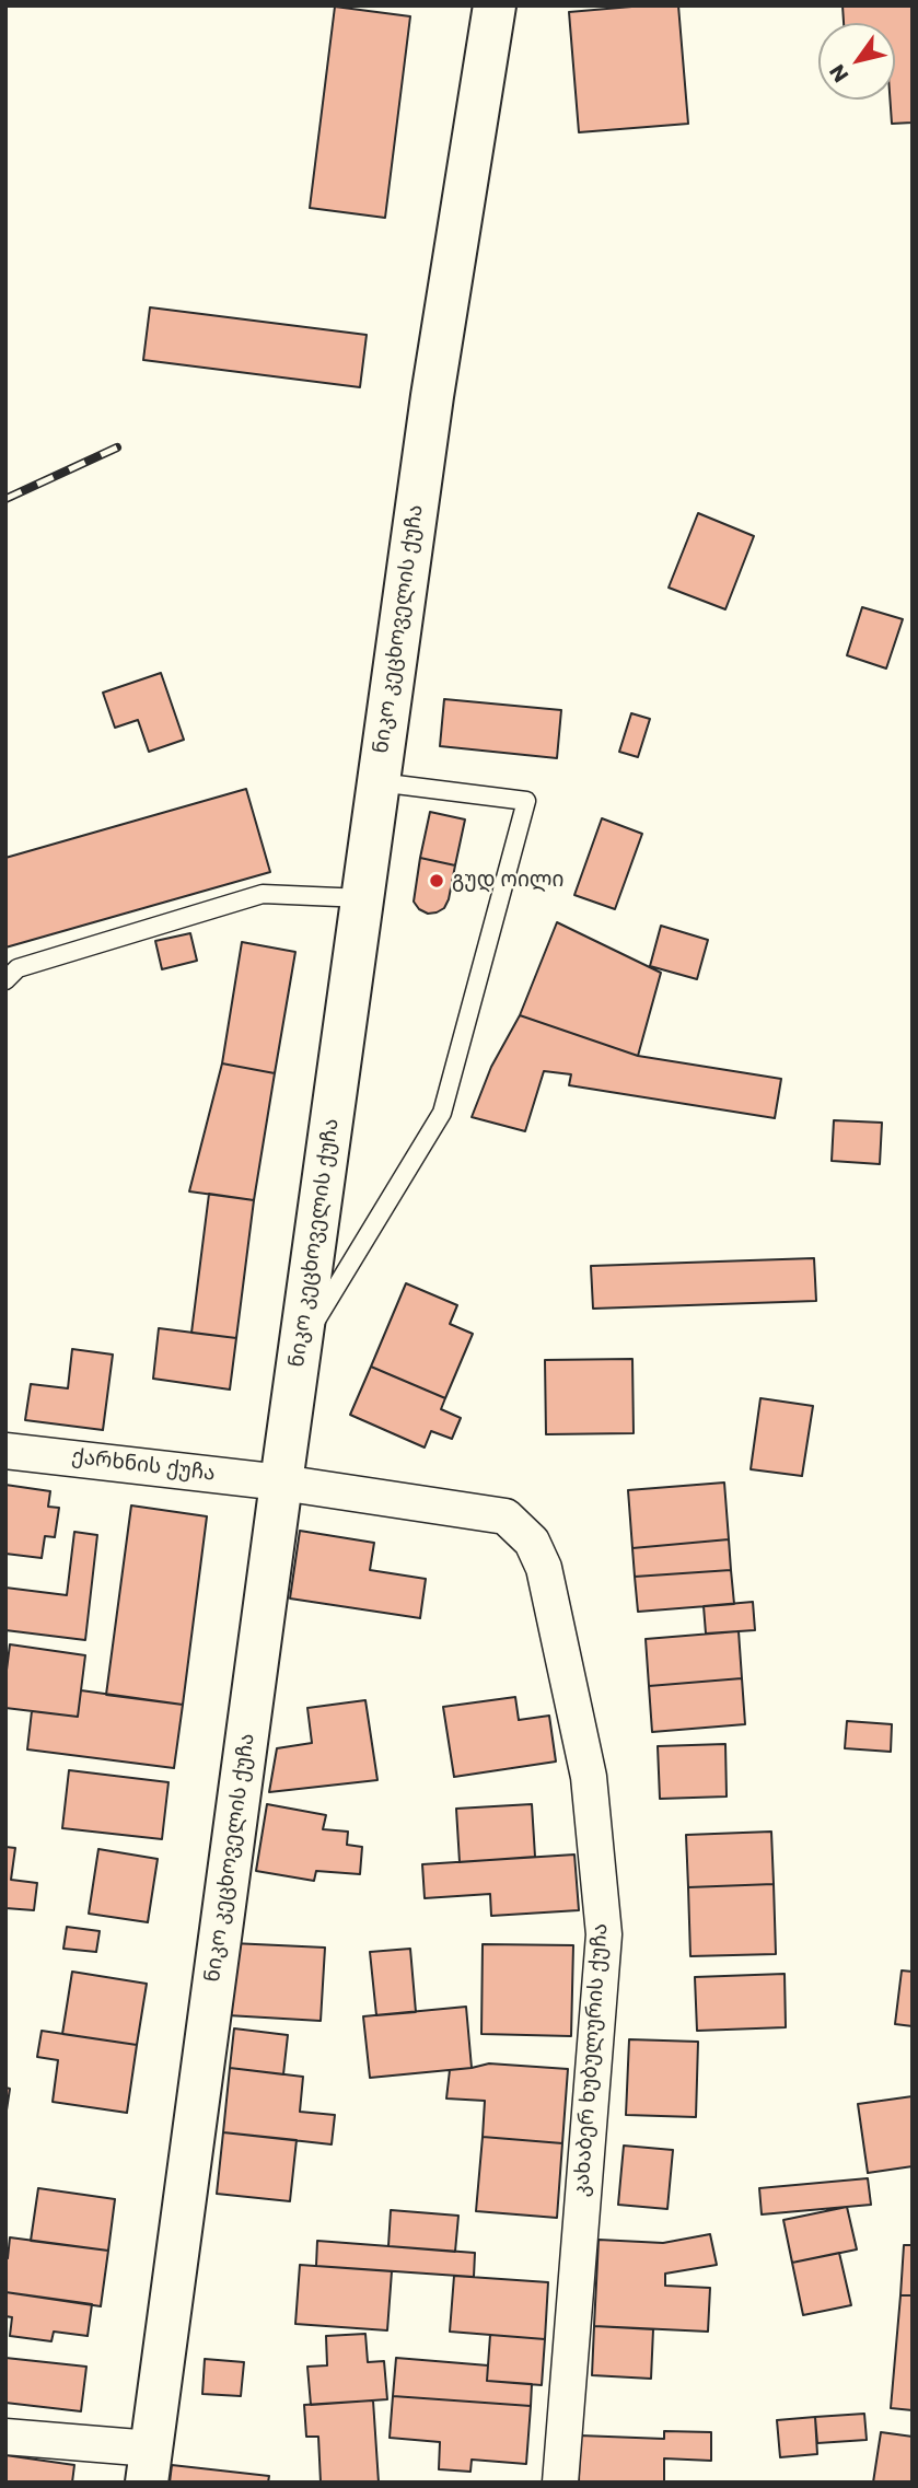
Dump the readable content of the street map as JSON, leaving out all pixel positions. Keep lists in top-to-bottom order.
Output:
{
  "streets": {
    "main road": ["ნიკო კეცხოველის ქუჩა"],
    "street": ["ქარხნის ქუჩა", "კახაბერ ხუბულურის ქუჩა"]
  },
  "crossings": [
    ["ნიკო კეცხოველის ქუჩა", "ქარხნის ქუჩა"],
    ["ნიკო კეცხოველის ქუჩა", "კახაბერ ხუბულურის ქუჩა"],
    ["ქარხნის ქუჩა", "კახაბერ ხუბულურის ქუჩა"]
  ],
  "places": ["გუდ ოილი"],
  "north": "bottom left"
}
